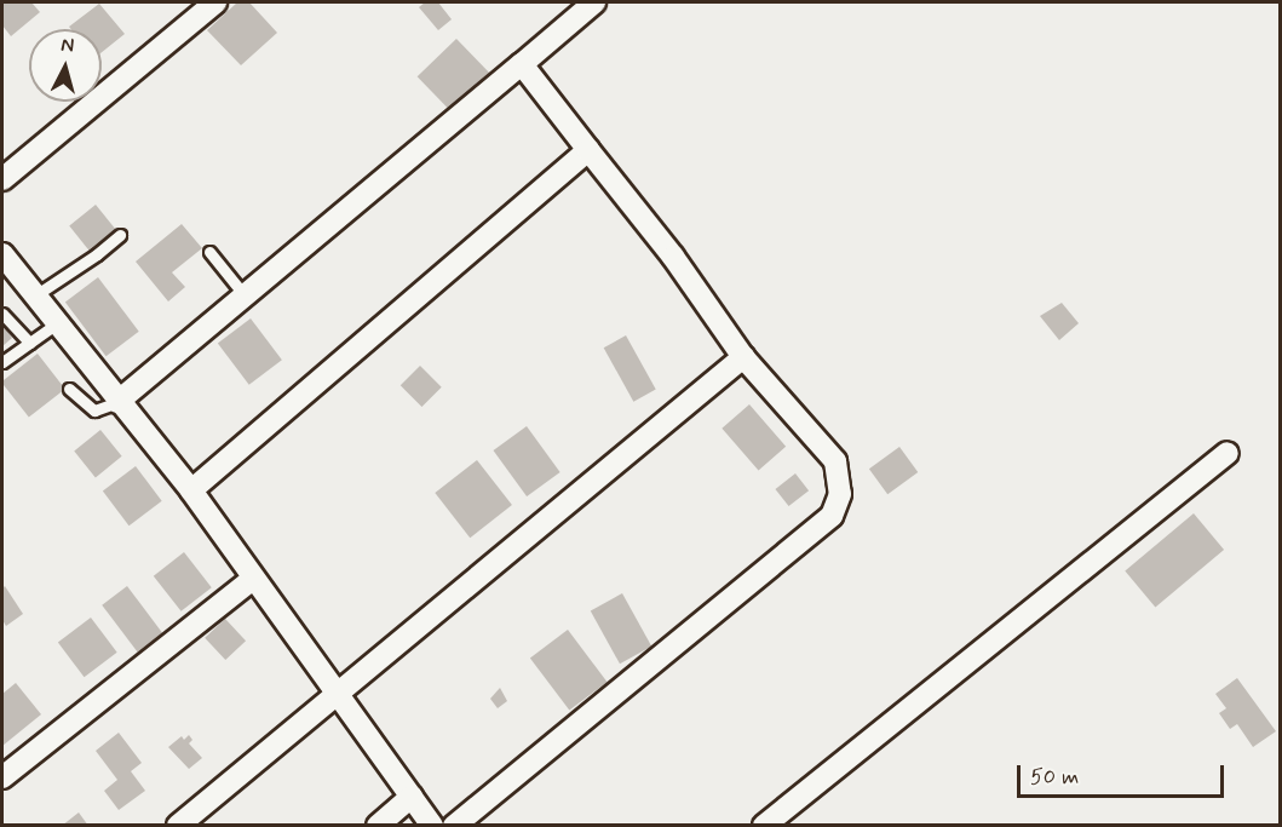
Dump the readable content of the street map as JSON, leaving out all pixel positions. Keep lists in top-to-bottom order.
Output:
{
  "scale_bar": "50 m",
  "north": "top"
}
